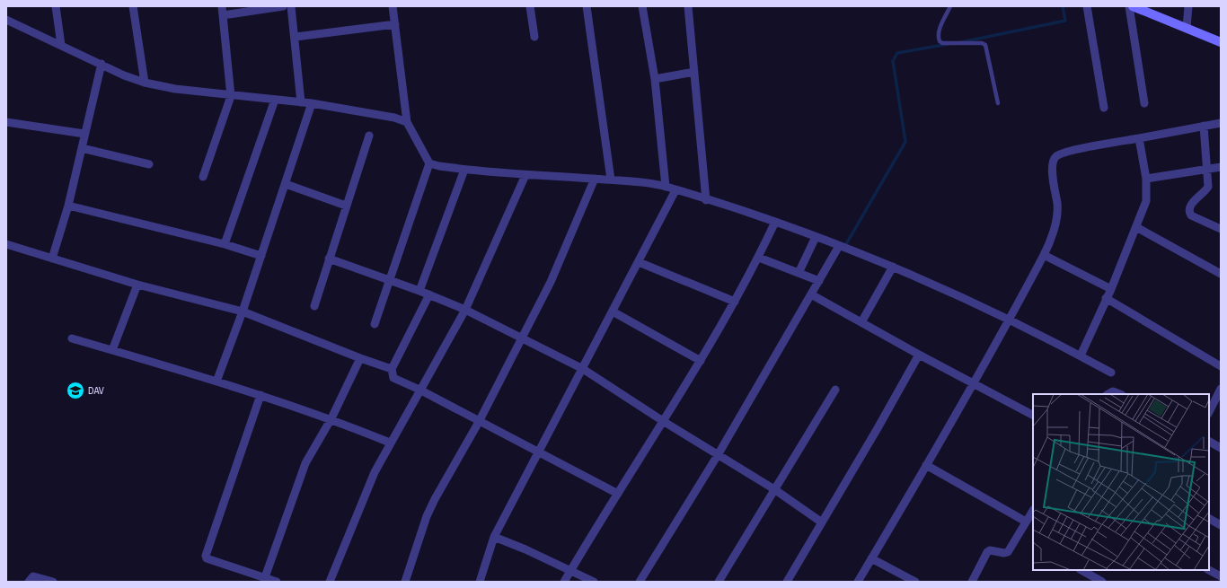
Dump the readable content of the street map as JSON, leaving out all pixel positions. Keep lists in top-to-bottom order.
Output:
{
  "places": {
    "school or university": ["DAV"]
  }
}
